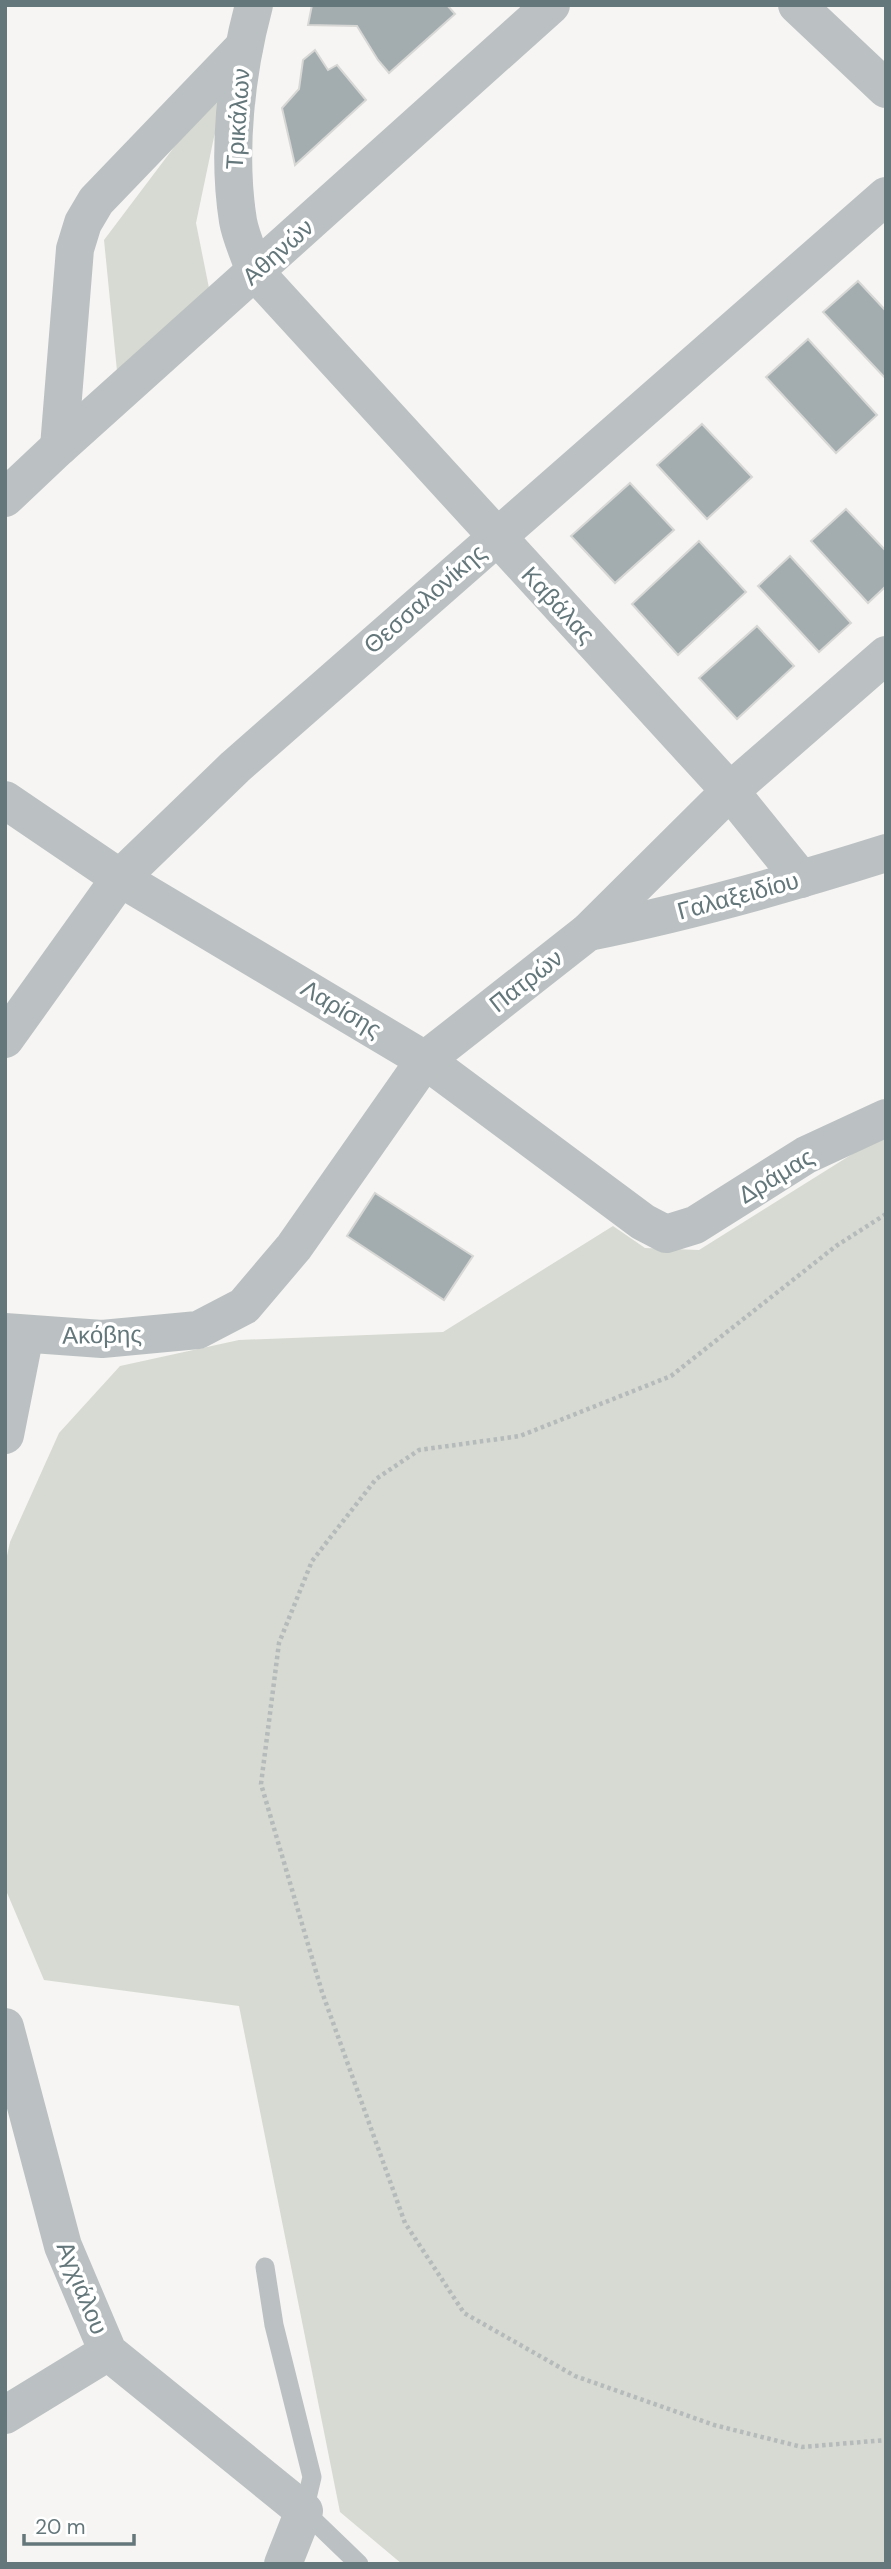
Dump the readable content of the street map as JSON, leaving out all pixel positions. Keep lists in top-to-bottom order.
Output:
{
  "streets": {
    "street": [
      "Τρικάλων",
      "Αθηνών",
      "Θεσσαλονίκης",
      "Καβάλας",
      "Γαλαξειδίου",
      "Πατρών",
      "Λαρίσης",
      "Δράμας",
      "Ακόβης",
      "Αγχιάλου"
    ]
  },
  "crossings": [
    ["Τρικάλων", "Αθηνών"],
    ["Τρικάλων", "Καβάλας"],
    ["Αθηνών", "Καβάλας"],
    ["Θεσσαλονίκης", "Καβάλας"],
    ["Θεσσαλονίκης", "Λαρίσης"],
    ["Καβάλας", "Γαλαξειδίου"],
    ["Καβάλας", "Πατρών"],
    ["Γαλαξειδίου", "Πατρών"],
    ["Πατρών", "Λαρίσης"],
    ["Πατρών", "Ακόβης"],
    ["Λαρίσης", "Δράμας"]
  ],
  "scale_bar": "20 m"
}
